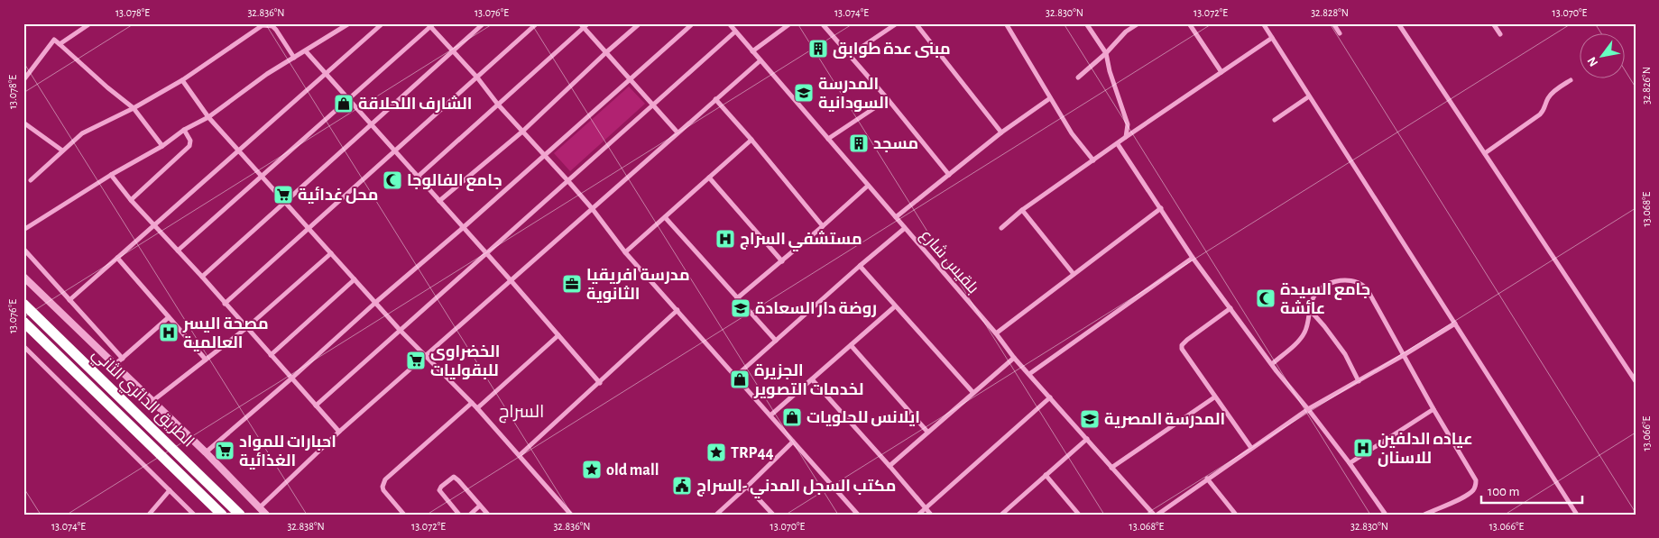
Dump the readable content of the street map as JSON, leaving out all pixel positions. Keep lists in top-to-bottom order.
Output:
{
  "streets": {
    "highway": ["الطريق الدائري الثاني"],
    "street": ["بلقيس شارع"]
  },
  "districts": ["السراج"],
  "places": {
    "building": ["مبنى عدة طوابق", "مسجد"],
    "school or university": ["المدرسة السودانية", "روضة دار السعادة", "المدرسة المصرية"],
    "shop": ["الشارف اللحلاقة", "الجزيرة لخدمات التصوير", "ايلانس للحلويات"],
    "mosque": ["جامع الفالوجا", "جامع السيدة عائشة"],
    "supermarket": ["محل غدائية", "الخضراوى للبقوليات", "احبارات للمواد الغذائية"],
    "hospital": ["مستشفي السراج", "مصحة اليسر العالمية", "عياده الدلفين للاسنان"],
    "office": ["مدرسة افريقيا الثانوية"],
    "place": ["TRP44", "old mall"],
    "public building": ["مكتب السجل المدني -السراج"]
  },
  "scale_bar": "100 m",
  "north": "bottom left",
  "coordinates": [
    "13.078°E",
    "32.836°N",
    "13.076°E",
    "13.074°E",
    "32.830°N",
    "13.072°E",
    "32.828°N",
    "13.070°E",
    "32.826°N",
    "13.068°E",
    "13.066°E",
    "32.838°N"
  ]
}
